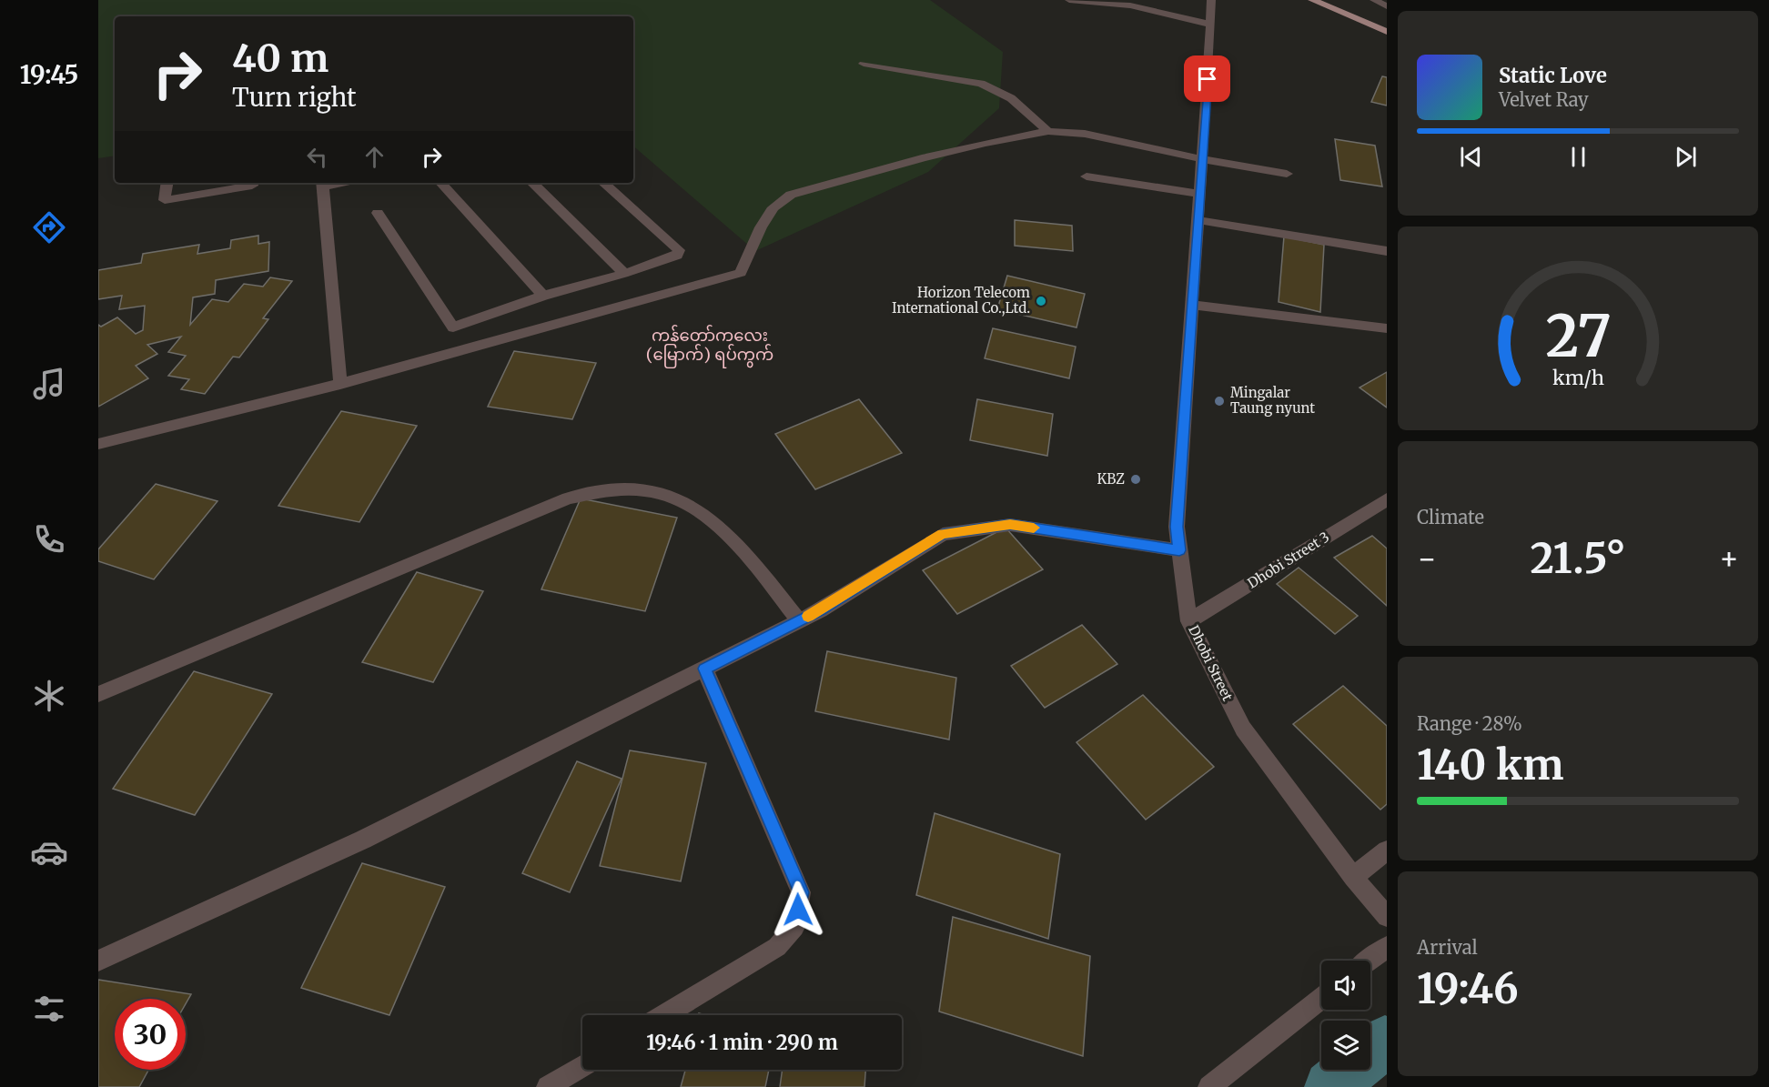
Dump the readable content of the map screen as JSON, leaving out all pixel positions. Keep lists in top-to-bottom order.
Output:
{
  "streets": {
    "street": ["Dhobi Street 3", "Dhobi Street"]
  },
  "crossings": [
    ["Dhobi Street 3", "Dhobi Street"]
  ],
  "districts": ["ကန်တော်ကလေး (မြောက်) ရပ်ကွက်"],
  "places": ["Horizon Telecom International Co.,Ltd.", "Mingalar Taung nyunt", "KBZ"],
  "page": {
    "tabs": "19:45",
    "turn": ["40 m", "Turn right"],
    "song": ["Static Love", "Velvet Ray"],
    "tile": [
      "Climate",
      ["Range · 28%", "140 km"],
      ["Arrival", "19:46"]
    ],
    "heat": ["−", "21.5°", "+"],
    "limit": "30",
    "trip": "19:46 · 1 min · 290 m",
    "gauge": ["27", "km/h"]
  }
}
